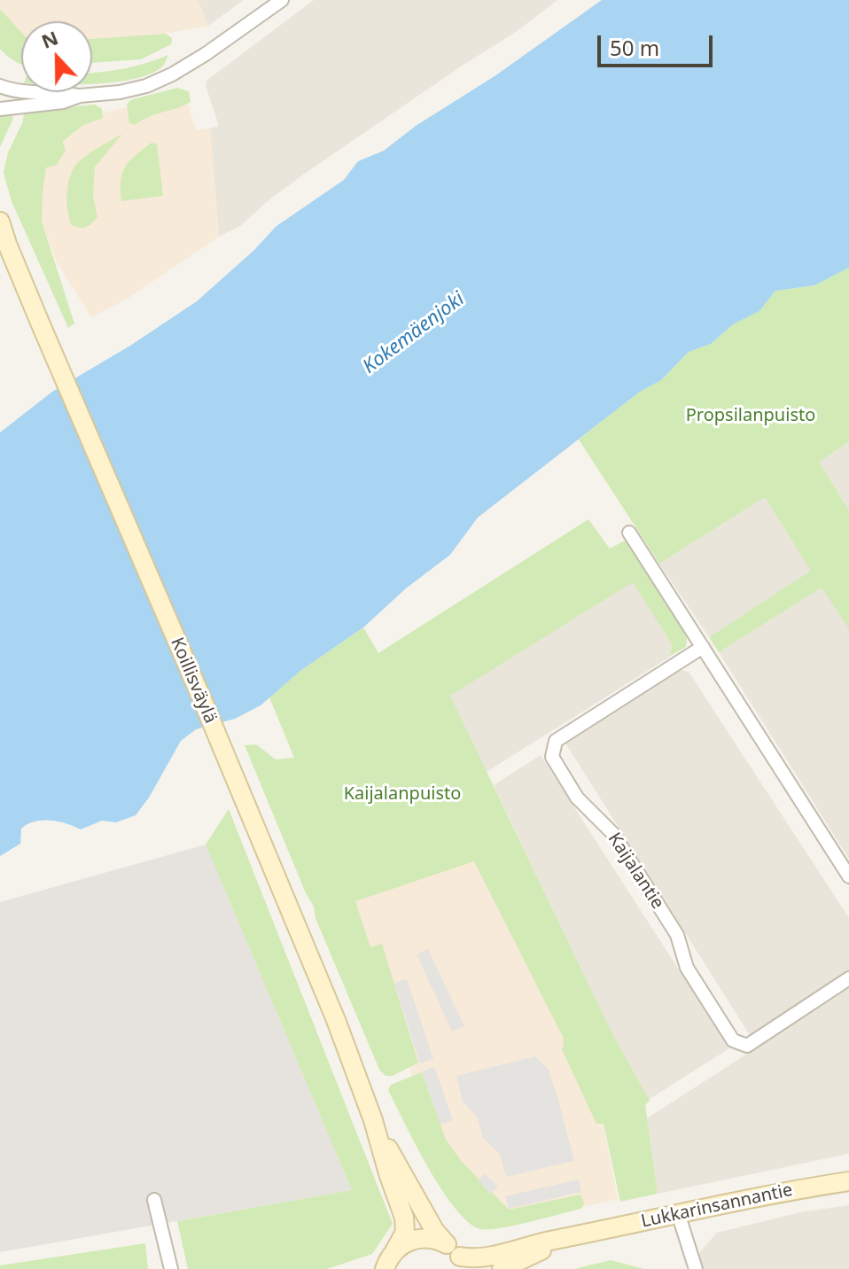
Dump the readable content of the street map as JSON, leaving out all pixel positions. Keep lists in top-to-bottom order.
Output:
{
  "streets": {
    "main road": ["Koillisväylä", "Lukkarinsannantie"],
    "street": ["Kaijalantie"]
  },
  "crossings": [
    ["Koillisväylä", "Lukkarinsannantie"]
  ],
  "water": ["Kokemäenjoki"],
  "parks": ["Propsilanpuisto", "Kaijalanpuisto"],
  "scale_bar": "50 m",
  "north": "top"
}
